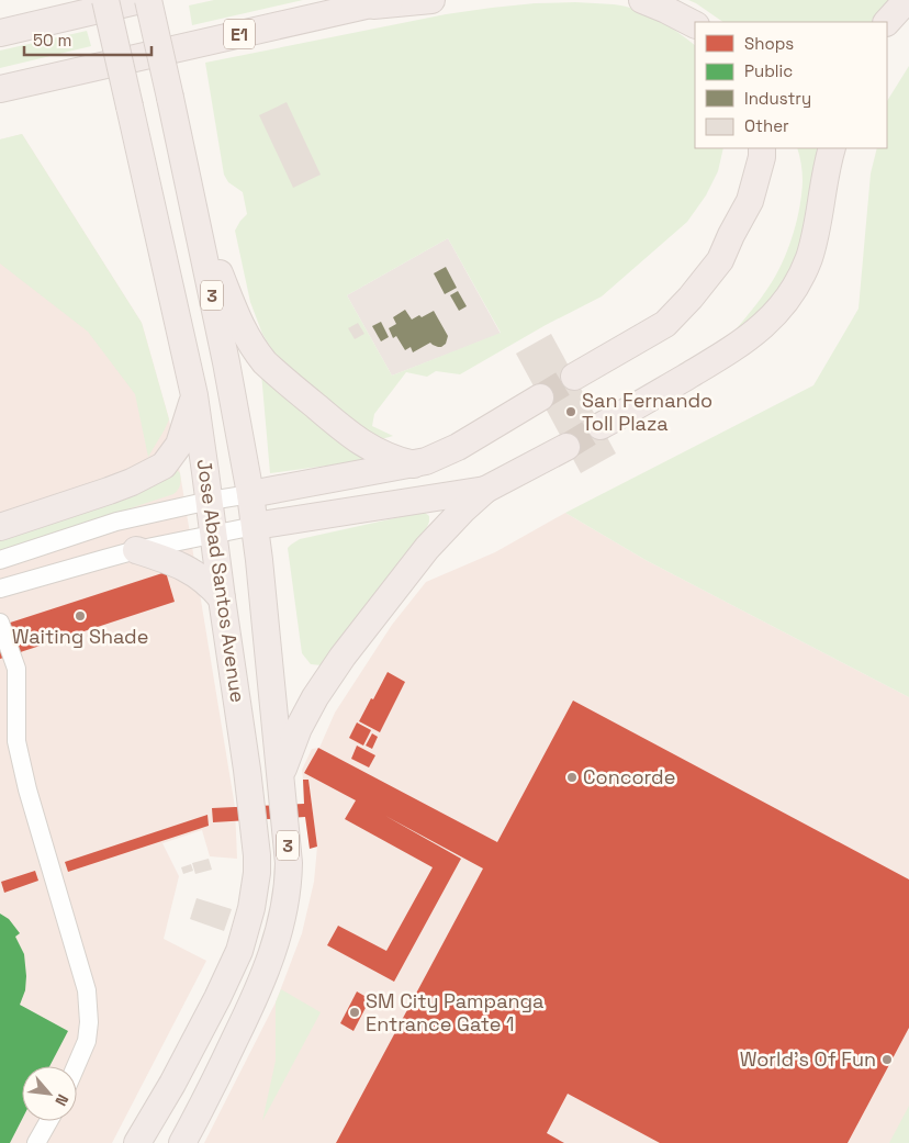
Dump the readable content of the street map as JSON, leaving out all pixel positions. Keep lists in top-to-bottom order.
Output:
{
  "streets": {
    "highway": ["E1", "3", "Jose Abad Santos Avenue"]
  },
  "places": [
    "San Fernando Toll Plaza",
    "Waiting Shade",
    "Concorde",
    "SM City Pampanga Entrance Gate 1",
    "World's Of Fun"
  ],
  "legend": [
    "Shops",
    "Public",
    "Industry",
    "Other"
  ],
  "scale_bar": "50 m",
  "north": "bottom right"
}
